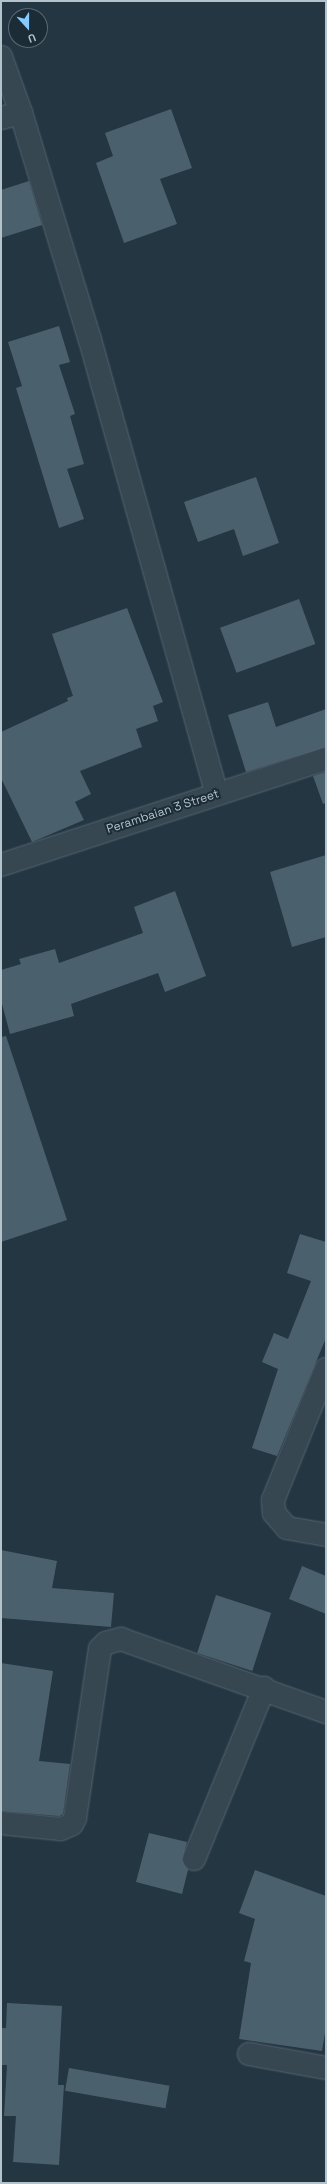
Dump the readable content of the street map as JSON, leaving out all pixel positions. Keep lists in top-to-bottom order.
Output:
{
  "streets": {
    "street": ["Perambaian 3 Street"]
  },
  "north": "bottom"
}
